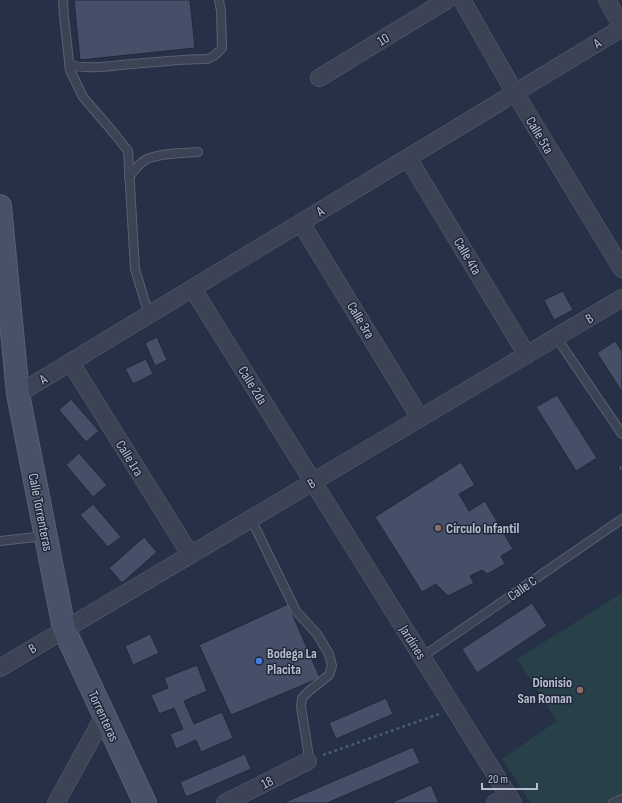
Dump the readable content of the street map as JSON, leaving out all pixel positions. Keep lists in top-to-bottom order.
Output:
{
  "streets": {
    "street": [
      "10",
      "A",
      "Calle 5ta",
      "Calle 4ta",
      "B",
      "Calle 3ra",
      "Calle 2da",
      "Calle 1ra",
      "Calle Torrenteras",
      "Jardínes",
      "Torrenteras",
      "18"
    ],
    "lane": ["Calle C"]
  },
  "crossings": [
    ["A", "Calle 5ta"],
    ["A", "Calle 4ta"],
    ["A", "Calle 3ra"],
    ["A", "Calle 2da"],
    ["A", "Calle 1ra"],
    ["A", "Calle Torrenteras"],
    ["Calle 4ta", "B"],
    ["B", "Calle 3ra"],
    ["B", "Calle 2da"],
    ["B", "Calle 1ra"],
    ["B", "Calle Torrenteras"],
    ["B", "Jardínes"],
    ["B", "Torrenteras"],
    ["Calle 2da", "Jardínes"],
    ["Calle Torrenteras", "Torrenteras"],
    ["Calle C", "Jardínes"]
  ],
  "places": ["Círculo Infantil", "Bodega La Placita", "Dionisio San Roman"],
  "scale_bar": "20 m"
}
